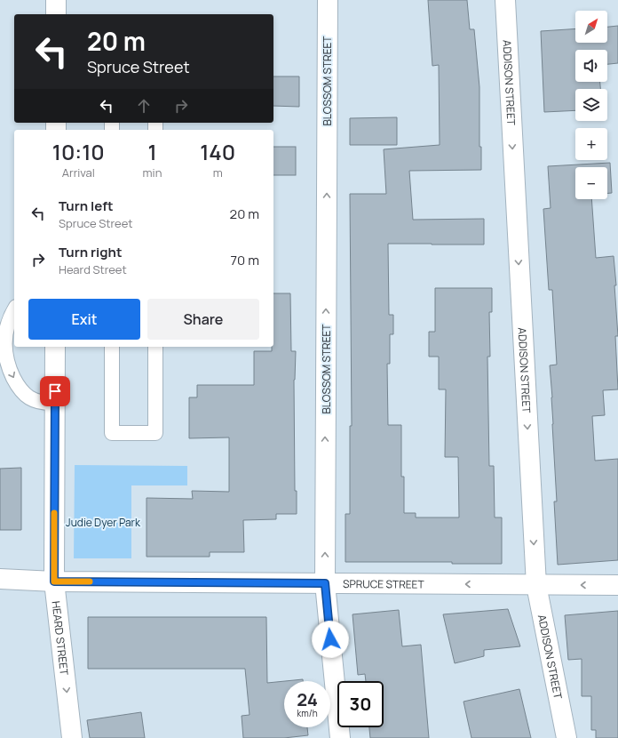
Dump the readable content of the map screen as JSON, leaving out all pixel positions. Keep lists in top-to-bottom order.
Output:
{
  "streets": {
    "street": [
      "BLOSSOM STREET",
      "ADDISON STREET",
      "SPRUCE STREET",
      "HEARD STREET"
    ]
  },
  "crossings": [
    ["BLOSSOM STREET", "SPRUCE STREET"],
    ["ADDISON STREET", "SPRUCE STREET"],
    ["SPRUCE STREET", "HEARD STREET"]
  ],
  "one_way": [
    "BLOSSOM STREET",
    "ADDISON STREET",
    "SPRUCE STREET",
    "HEARD STREET"
  ],
  "parks": ["Judie Dyer Park"],
  "north": "top right",
  "page": {
    "map_buttons": ["+", "−"],
    "turn": ["20 m", "Spruce Street"],
    "eta": [
      "10:10",
      "Arrival",
      "1",
      "min",
      "140",
      "m"
    ],
    "list": [
      {
        "name": "Turn left",
        "note": "Spruce Street",
        "value": "20 m"
      },
      {
        "name": "Turn right",
        "note": "Heard Street",
        "value": "70 m"
      }
    ],
    "buttons": ["Exit", "Share"],
    "speed": "24 km/h",
    "limit": "30"
  }
}
